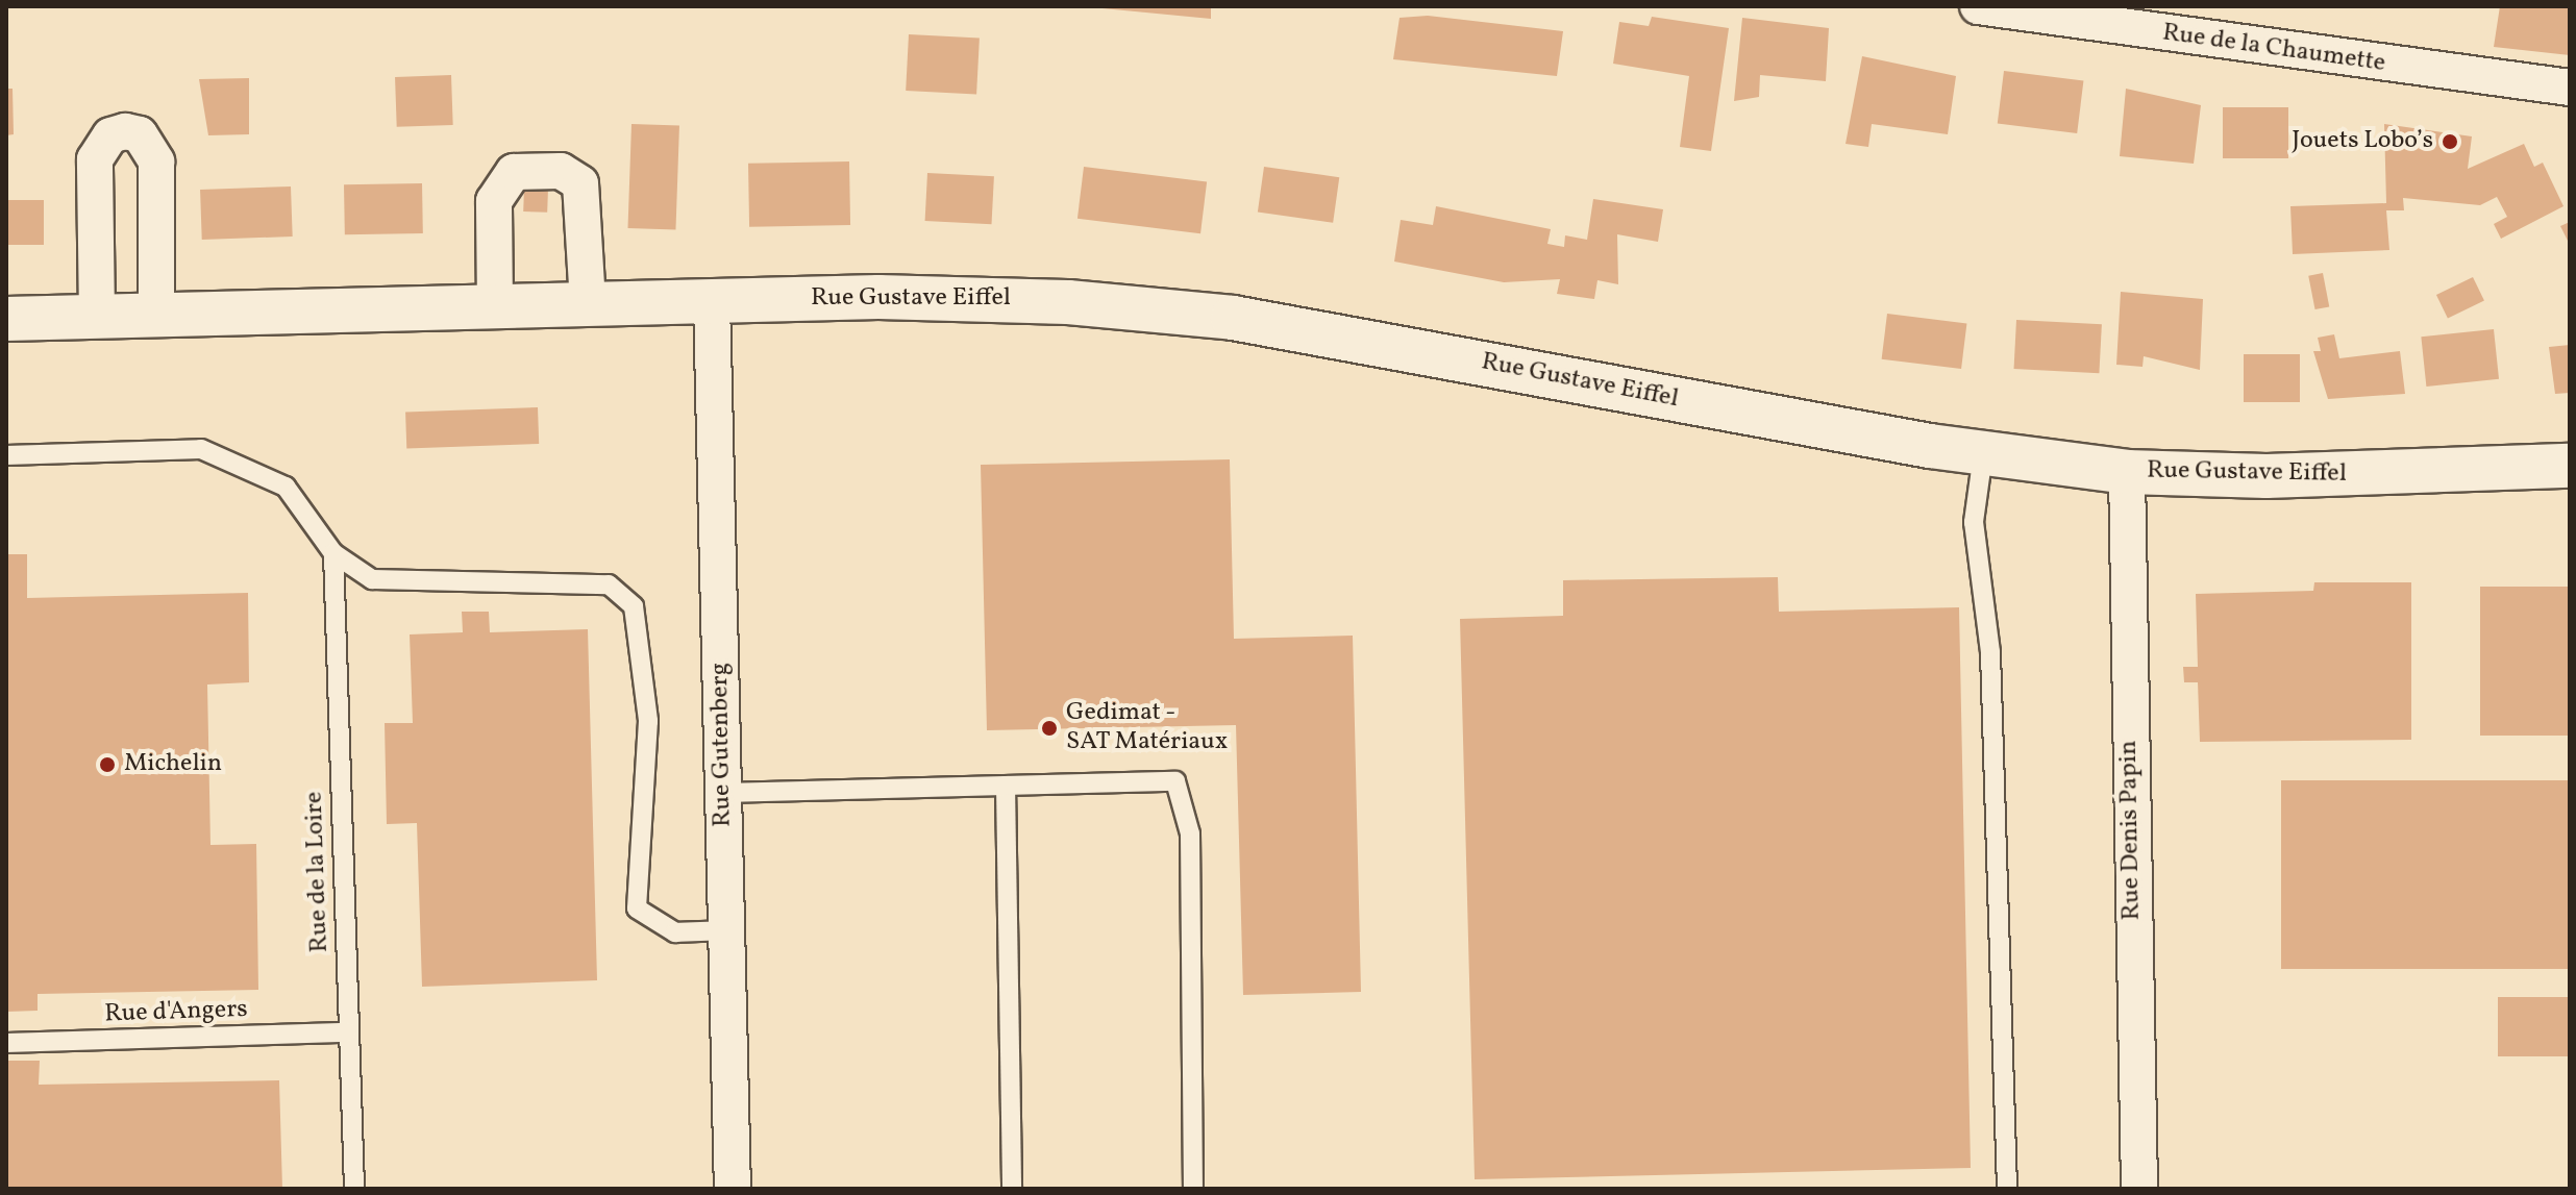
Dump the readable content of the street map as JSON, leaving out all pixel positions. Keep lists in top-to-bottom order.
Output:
{
  "streets": {
    "street": [
      "Rue de la Chaumette",
      "Rue Gustave Eiffel",
      "Rue Gutenberg",
      "Rue Denis Papin"
    ],
    "lane": ["Rue de la Loire", "Rue d'Angers"]
  },
  "crossings": [
    ["Rue Gustave Eiffel", "Rue Gutenberg"],
    ["Rue Gustave Eiffel", "Rue Denis Papin"],
    ["Rue de la Loire", "Rue d'Angers"]
  ],
  "places": ["Jouets Lobo’s", "Gedimat - SAT Matériaux", "Michelin"]
}
